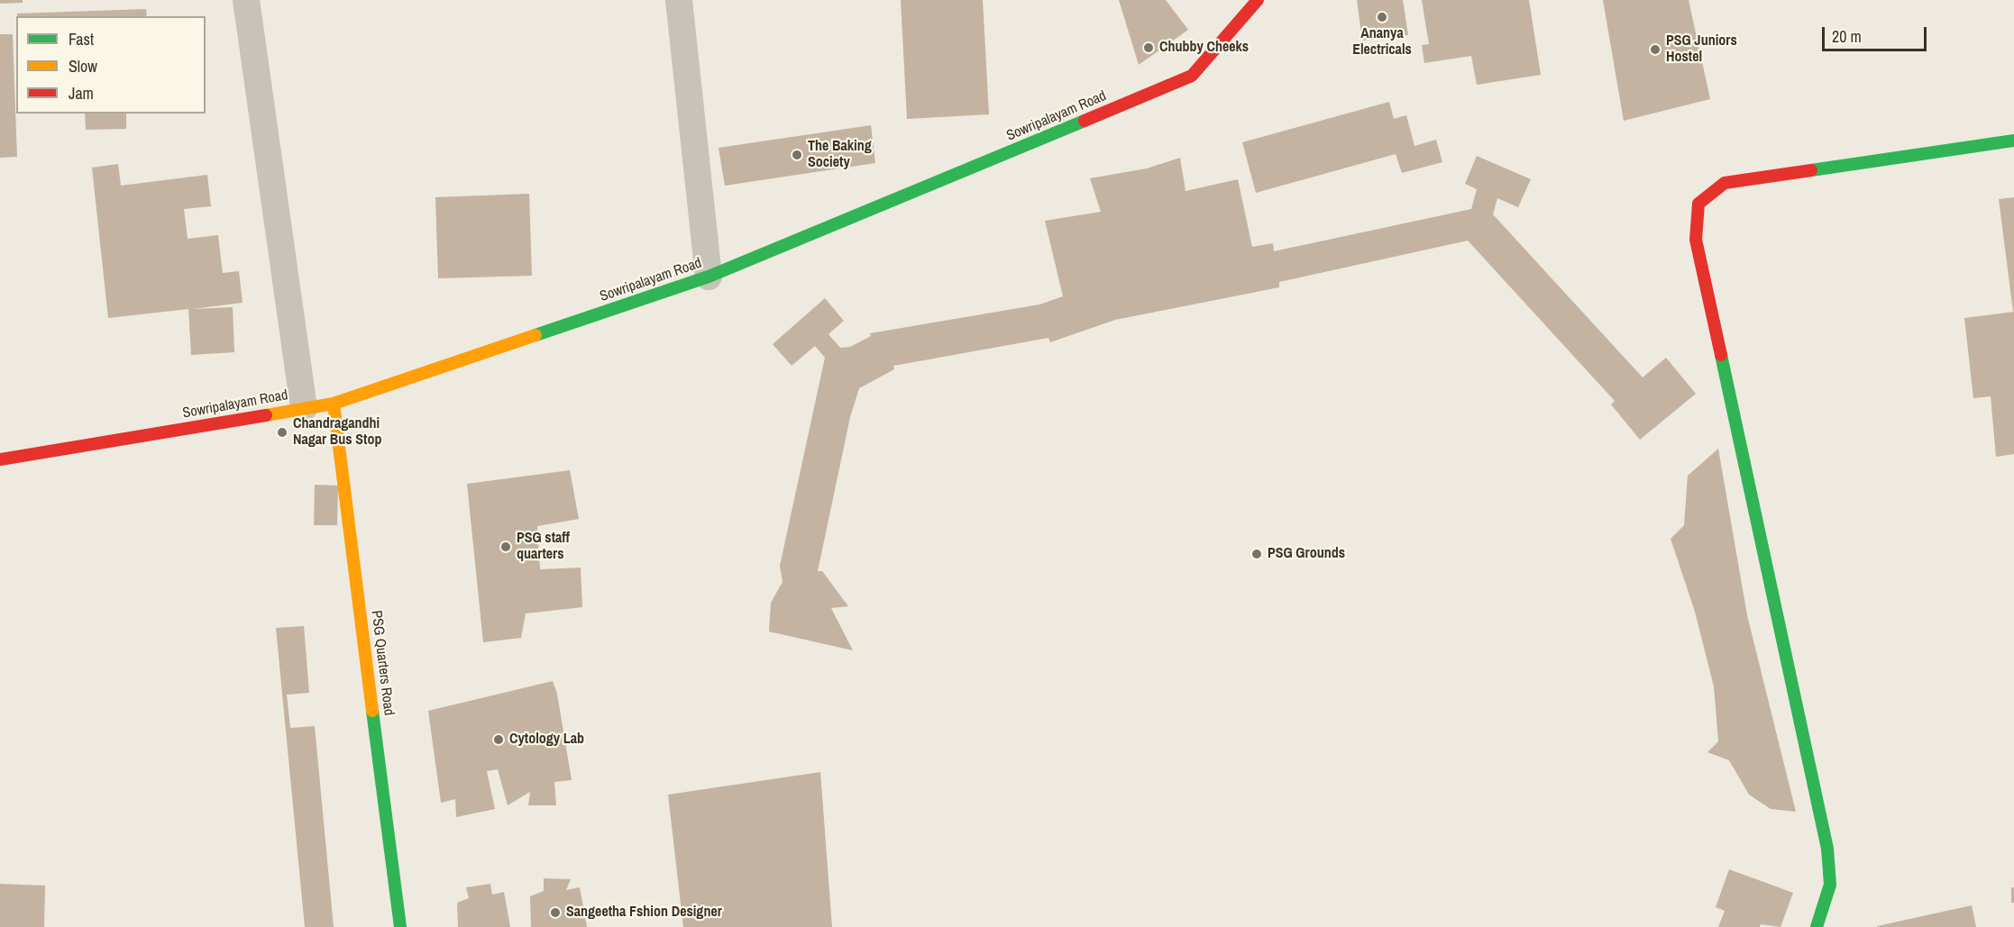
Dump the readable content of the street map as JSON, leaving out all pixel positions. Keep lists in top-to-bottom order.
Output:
{
  "streets": {
    "street": ["Sowripalayam Road", "PSG Quarters Road"]
  },
  "crossings": [
    ["Sowripalayam Road", "PSG Quarters Road"]
  ],
  "places": [
    "Ananya Electricals",
    "Chubby Cheeks",
    "PSG Juniors Hostel",
    "The Baking Society",
    "Chandragandhi Nagar Bus Stop",
    "PSG staff quarters",
    "PSG Grounds",
    "Cytology Lab",
    "Sangeetha Fshion Designer"
  ],
  "legend": ["Fast", "Slow", "Jam"],
  "scale_bar": "20 m"
}
